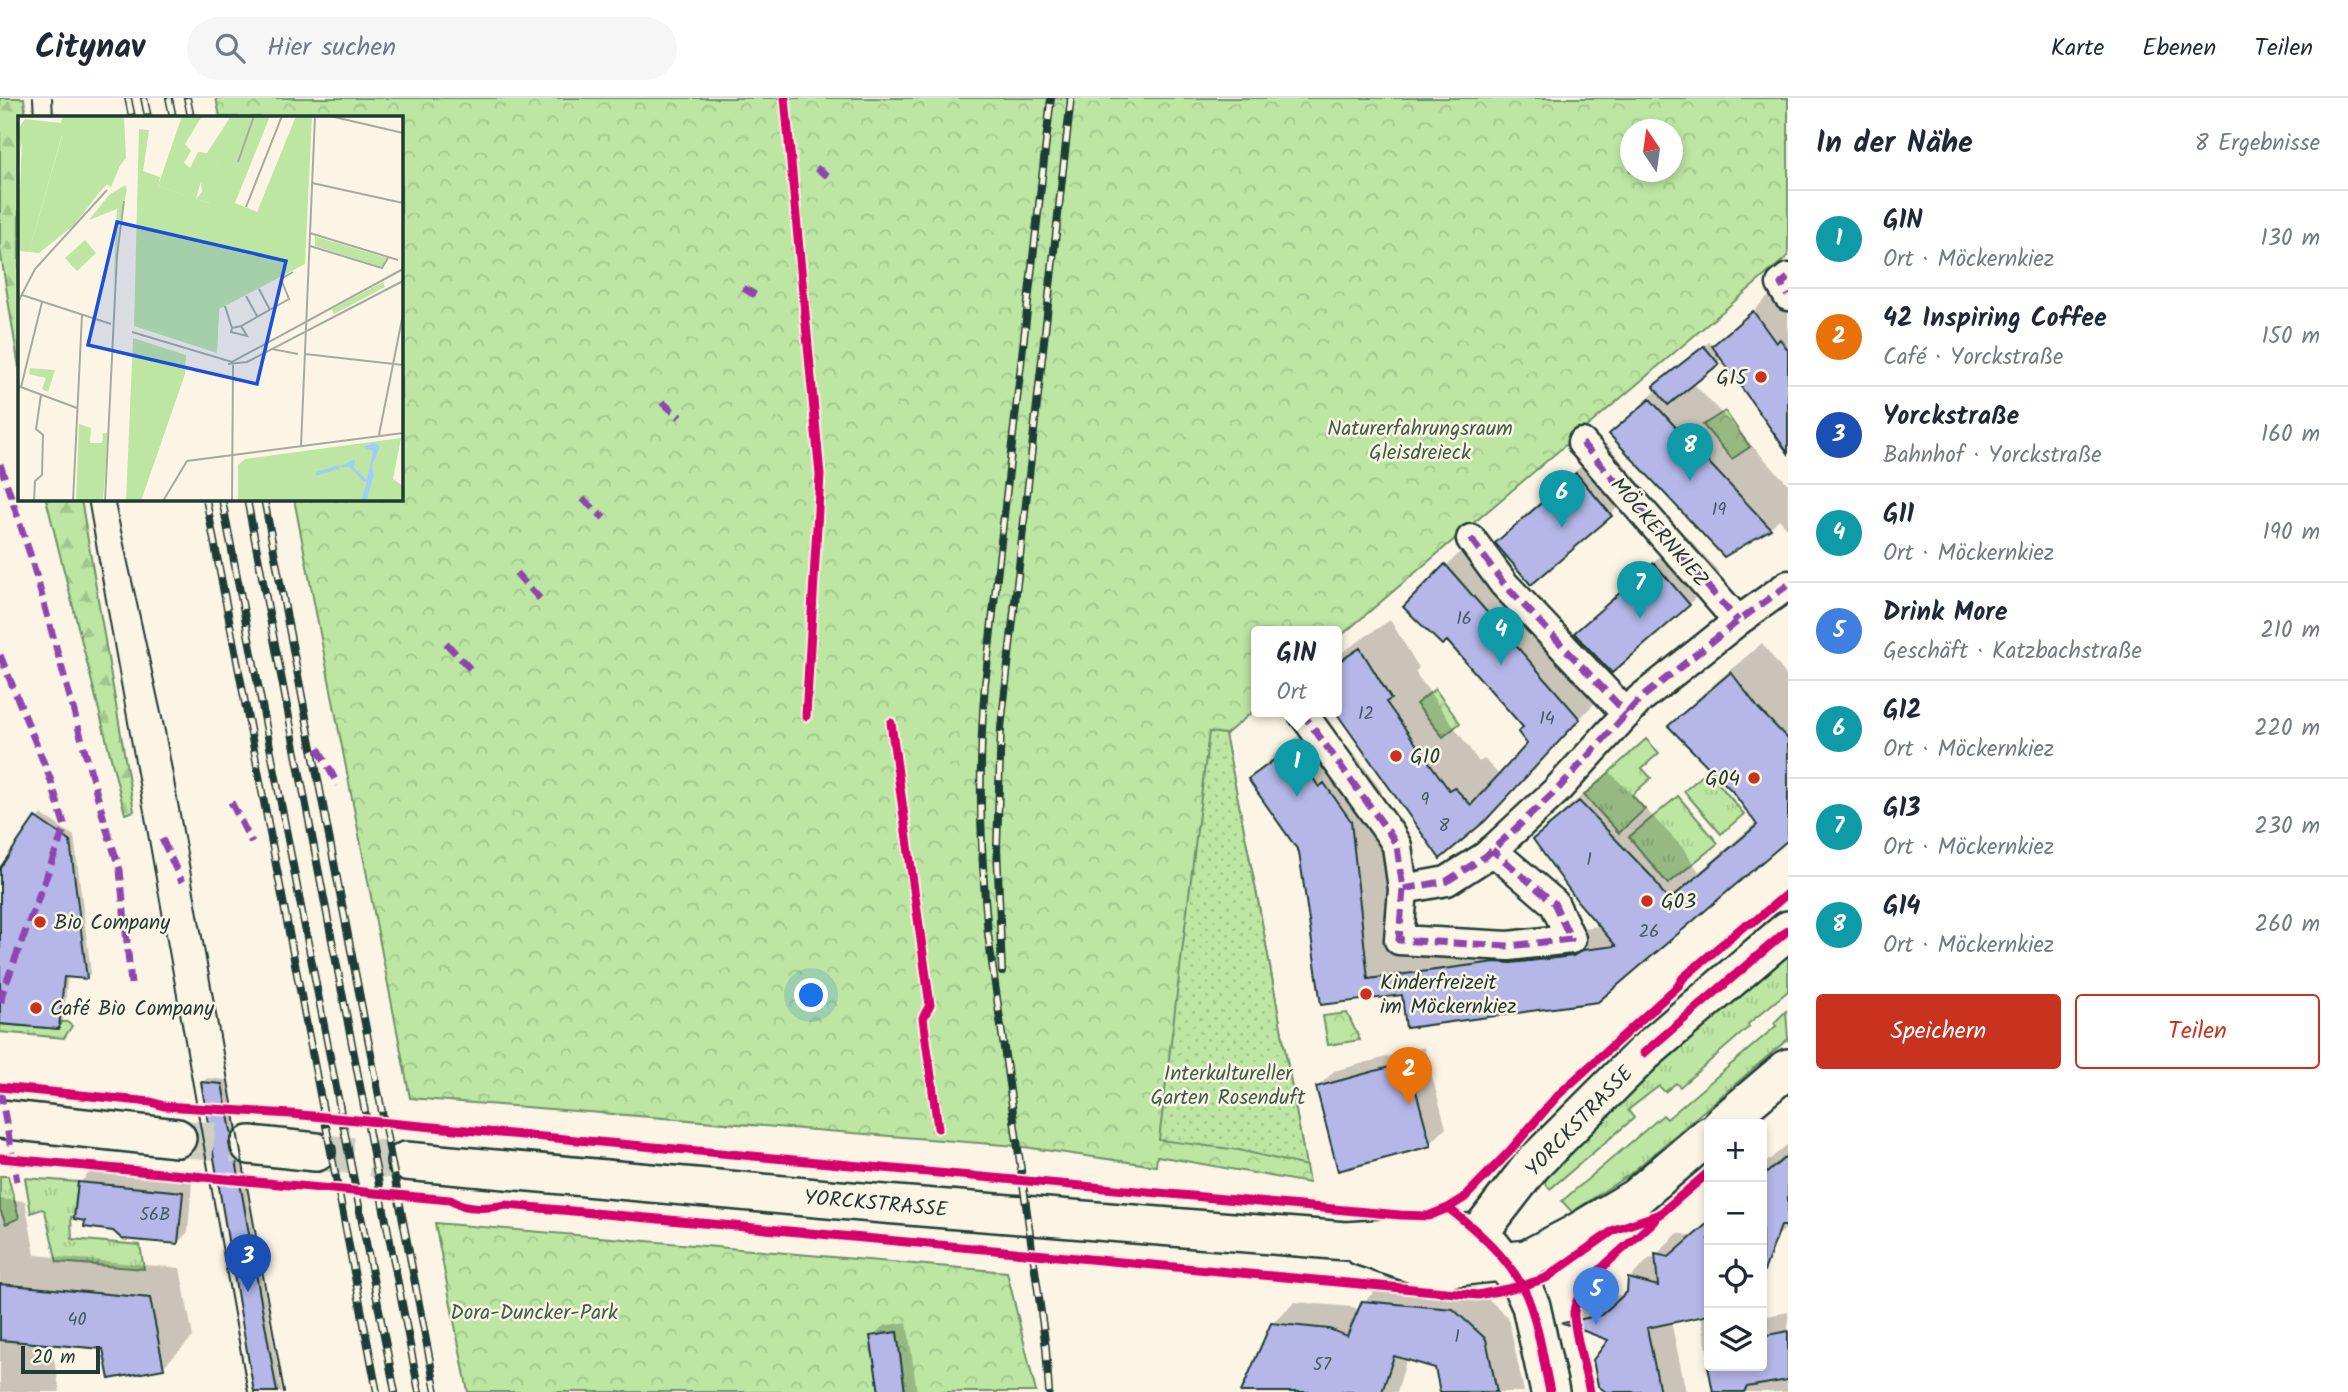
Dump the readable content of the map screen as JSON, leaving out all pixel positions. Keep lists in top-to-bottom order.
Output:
{
  "streets": {
    "main road": ["YORCKSTRASSE"],
    "street": ["MÖCKERNKIEZ"]
  },
  "parks": ["Naturerfahrungsraum Gleisdreieck", "Interkultureller Garten Rosenduft", "Dora-Duncker-Park"],
  "places": [
    "G15",
    "G10",
    "G04",
    "G03",
    "Bio Company",
    "Kinderfreizeit im Möckernkiez",
    "Café Bio Company"
  ],
  "house_numbers": [
    "19",
    "16",
    "12",
    "14",
    "9",
    "8",
    "1",
    "26",
    "56B",
    "40",
    "1",
    "57"
  ],
  "scale_bar": "20 m",
  "north": "top",
  "page": {
    "header": "Citynav",
    "search": "Hier suchen",
    "nav": ["Karte", "Ebenen", "Teilen"],
    "heading": ["In der Nähe", "8 Ergebnisse"],
    "list": [
      {
        "mark": "1",
        "name": "G1N",
        "note": "Ort · Möckernkiez",
        "value": "130 m"
      },
      {
        "mark": "2",
        "name": "42 Inspiring Coffee",
        "note": "Café · Yorckstraße",
        "value": "150 m"
      },
      {
        "mark": "3",
        "name": "Yorckstraße",
        "note": "Bahnhof · Yorckstraße",
        "value": "160 m"
      },
      {
        "mark": "4",
        "name": "G11",
        "note": "Ort · Möckernkiez",
        "value": "190 m"
      },
      {
        "mark": "5",
        "name": "Drink More",
        "note": "Geschäft · Katzbachstraße",
        "value": "210 m"
      },
      {
        "mark": "6",
        "name": "G12",
        "note": "Ort · Möckernkiez",
        "value": "220 m"
      },
      {
        "mark": "7",
        "name": "G13",
        "note": "Ort · Möckernkiez",
        "value": "230 m"
      },
      {
        "mark": "8",
        "name": "G14",
        "note": "Ort · Möckernkiez",
        "value": "260 m"
      }
    ],
    "pins": [
      "8",
      "6",
      "7",
      "4",
      "1",
      "2",
      "3",
      "5"
    ],
    "popup": ["G1N", "Ort"],
    "buttons": ["Speichern", "Teilen"],
    "map_buttons": ["+", "−"],
    "scale": "20 m"
  }
}
